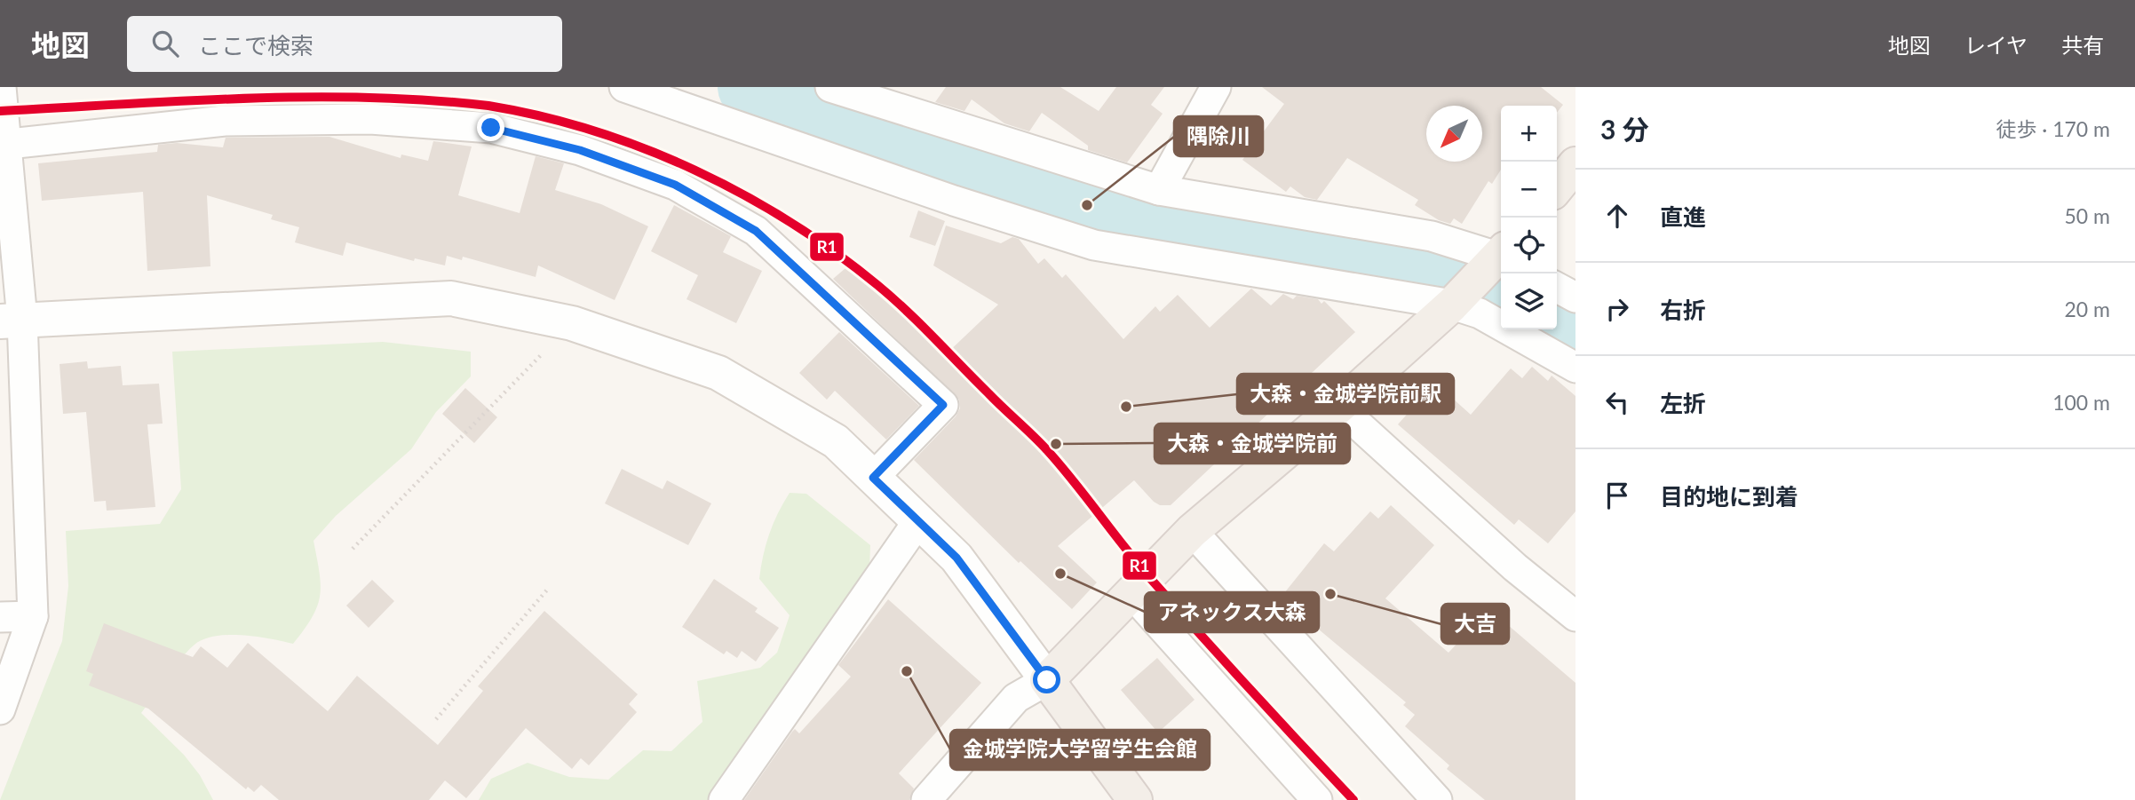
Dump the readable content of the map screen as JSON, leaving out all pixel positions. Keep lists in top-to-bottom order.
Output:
{
  "places": [
    "隅除川",
    "大森・金城学院前駅",
    "大森・金城学院前",
    "アネックス大森",
    "大吉",
    "金城学院大学留学生会館"
  ],
  "lines": ["transit line R1"],
  "north": "bottom left",
  "page": {
    "header": "地図",
    "search": "ここで検索",
    "nav": ["地図", "レイヤ", "共有"],
    "heading": ["3 分", "徒歩 · 170 m"],
    "map_buttons": ["+", "−"],
    "list": [
      ["直進", "50 m"],
      ["右折", "20 m"],
      ["左折", "100 m"],
      "目的地に到着"
    ]
  }
}
